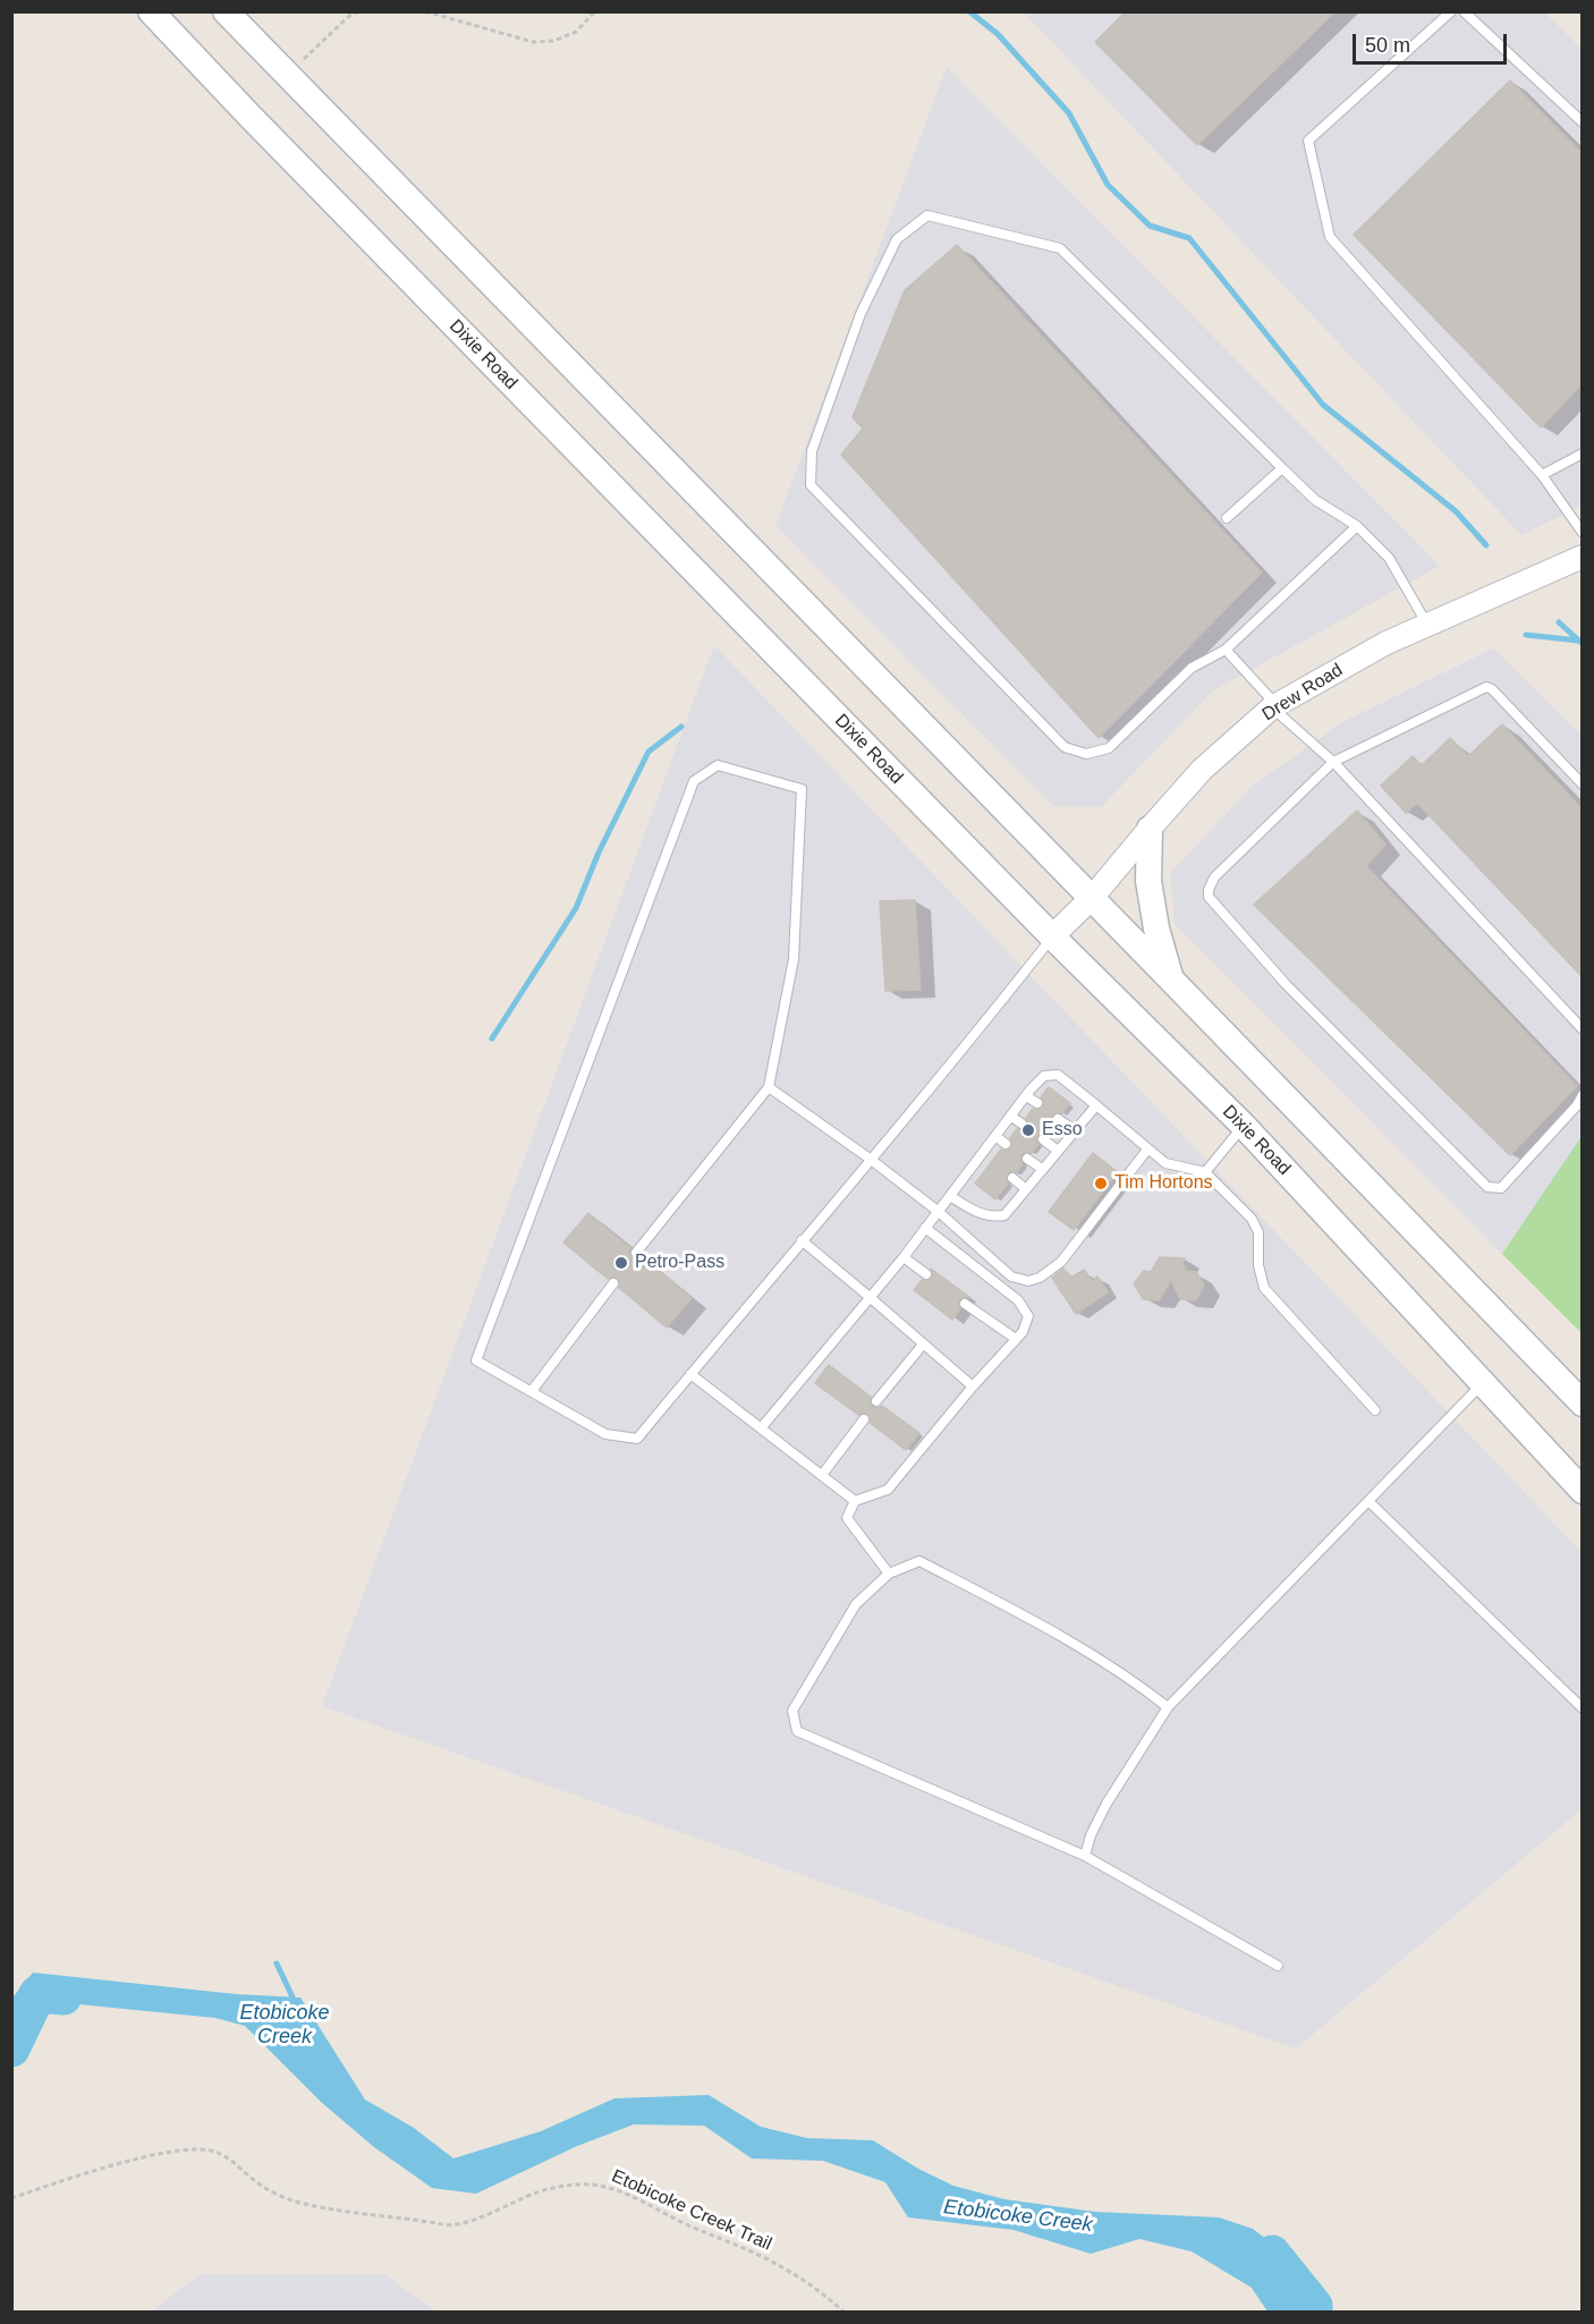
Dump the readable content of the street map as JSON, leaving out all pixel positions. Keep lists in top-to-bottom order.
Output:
{
  "streets": {
    "main road": ["Dixie Road"],
    "street": ["Drew Road"],
    "path": ["Etobicoke Creek Trail"]
  },
  "crossings": [
    ["Dixie Road", "Drew Road"]
  ],
  "water": ["Etobicoke Creek"],
  "places": ["Esso", "Tim Hortons", "Petro-Pass"],
  "scale_bar": "50 m"
}
